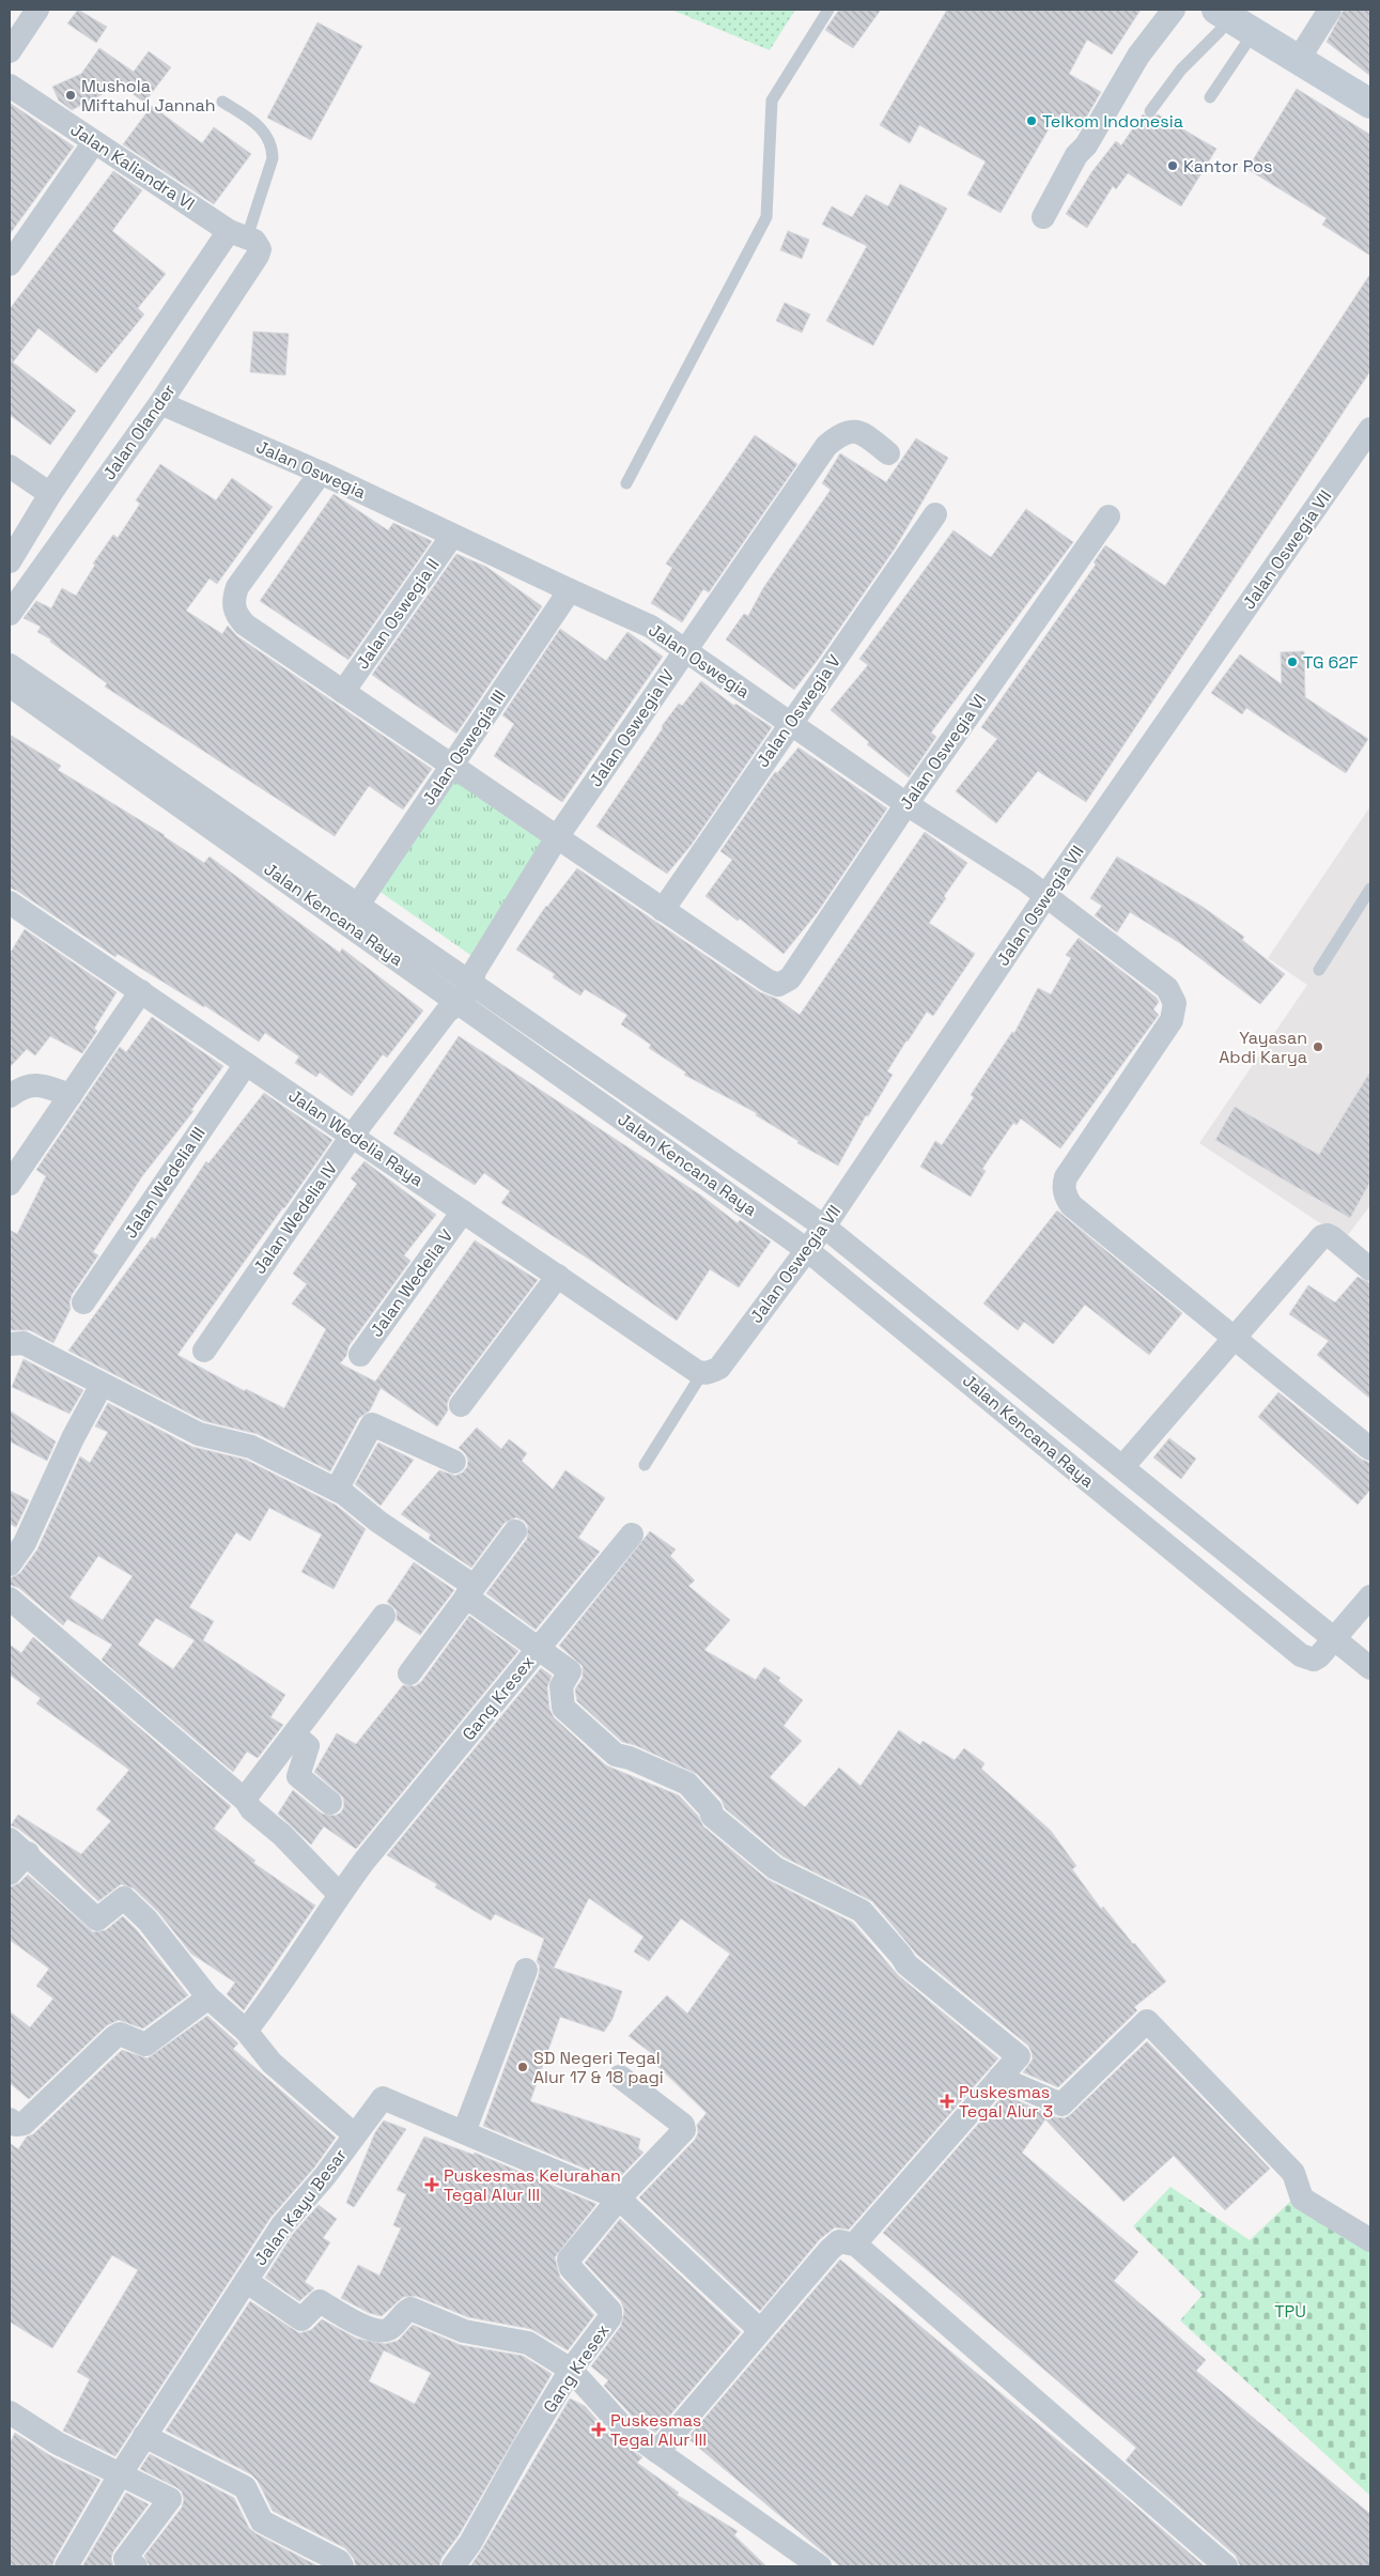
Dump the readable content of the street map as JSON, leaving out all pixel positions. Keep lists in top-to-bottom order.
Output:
{
  "streets": {
    "street": [
      "Jalan Kaliandra VI",
      "Jalan Olander",
      "Jalan Oswegia",
      "Jalan Oswegia VII",
      "Jalan Oswegia II",
      "Jalan Oswegia V",
      "Jalan Oswegia IV",
      "Jalan Oswegia III",
      "Jalan Oswegia VI",
      "Jalan Kencana Raya",
      "Jalan Wedelia Raya",
      "Jalan Wedelia III",
      "Jalan Wedelia IV",
      "Jalan Wedelia V",
      "Gang Kresex",
      "Jalan Kayu Besar"
    ]
  },
  "crossings": [
    ["Jalan Kaliandra VI", "Jalan Olander"],
    ["Jalan Olander", "Jalan Oswegia"],
    ["Jalan Oswegia", "Jalan Oswegia VII"],
    ["Jalan Oswegia", "Jalan Oswegia II"],
    ["Jalan Oswegia", "Jalan Oswegia V"],
    ["Jalan Oswegia", "Jalan Oswegia IV"],
    ["Jalan Oswegia", "Jalan Oswegia III"],
    ["Jalan Oswegia", "Jalan Oswegia VI"],
    ["Jalan Oswegia VII", "Jalan Kencana Raya"],
    ["Jalan Oswegia VII", "Jalan Wedelia Raya"],
    ["Jalan Oswegia V", "Jalan Oswegia VI"],
    ["Jalan Oswegia IV", "Jalan Kencana Raya"],
    ["Jalan Oswegia IV", "Jalan Wedelia IV"],
    ["Jalan Oswegia III", "Jalan Kencana Raya"],
    ["Jalan Kencana Raya", "Jalan Wedelia IV"],
    ["Jalan Wedelia Raya", "Jalan Wedelia III"],
    ["Jalan Wedelia Raya", "Jalan Wedelia IV"],
    ["Jalan Wedelia Raya", "Jalan Wedelia V"]
  ],
  "parks": ["TPU"],
  "places": {
    "other": [
      "Mushola Miftahul Jannah",
      "Telkom Indonesia",
      "Kantor Pos",
      "TG 62F",
      "Yayasan Abdi Karya",
      "SD Negeri Tegal Alur 17 & 18 pagi"
    ],
    "health": ["Puskesmas Tegal Alur 3", "Puskesmas Kelurahan Tegal Alur III", "Puskesmas Tegal Alur III"]
  }
}
